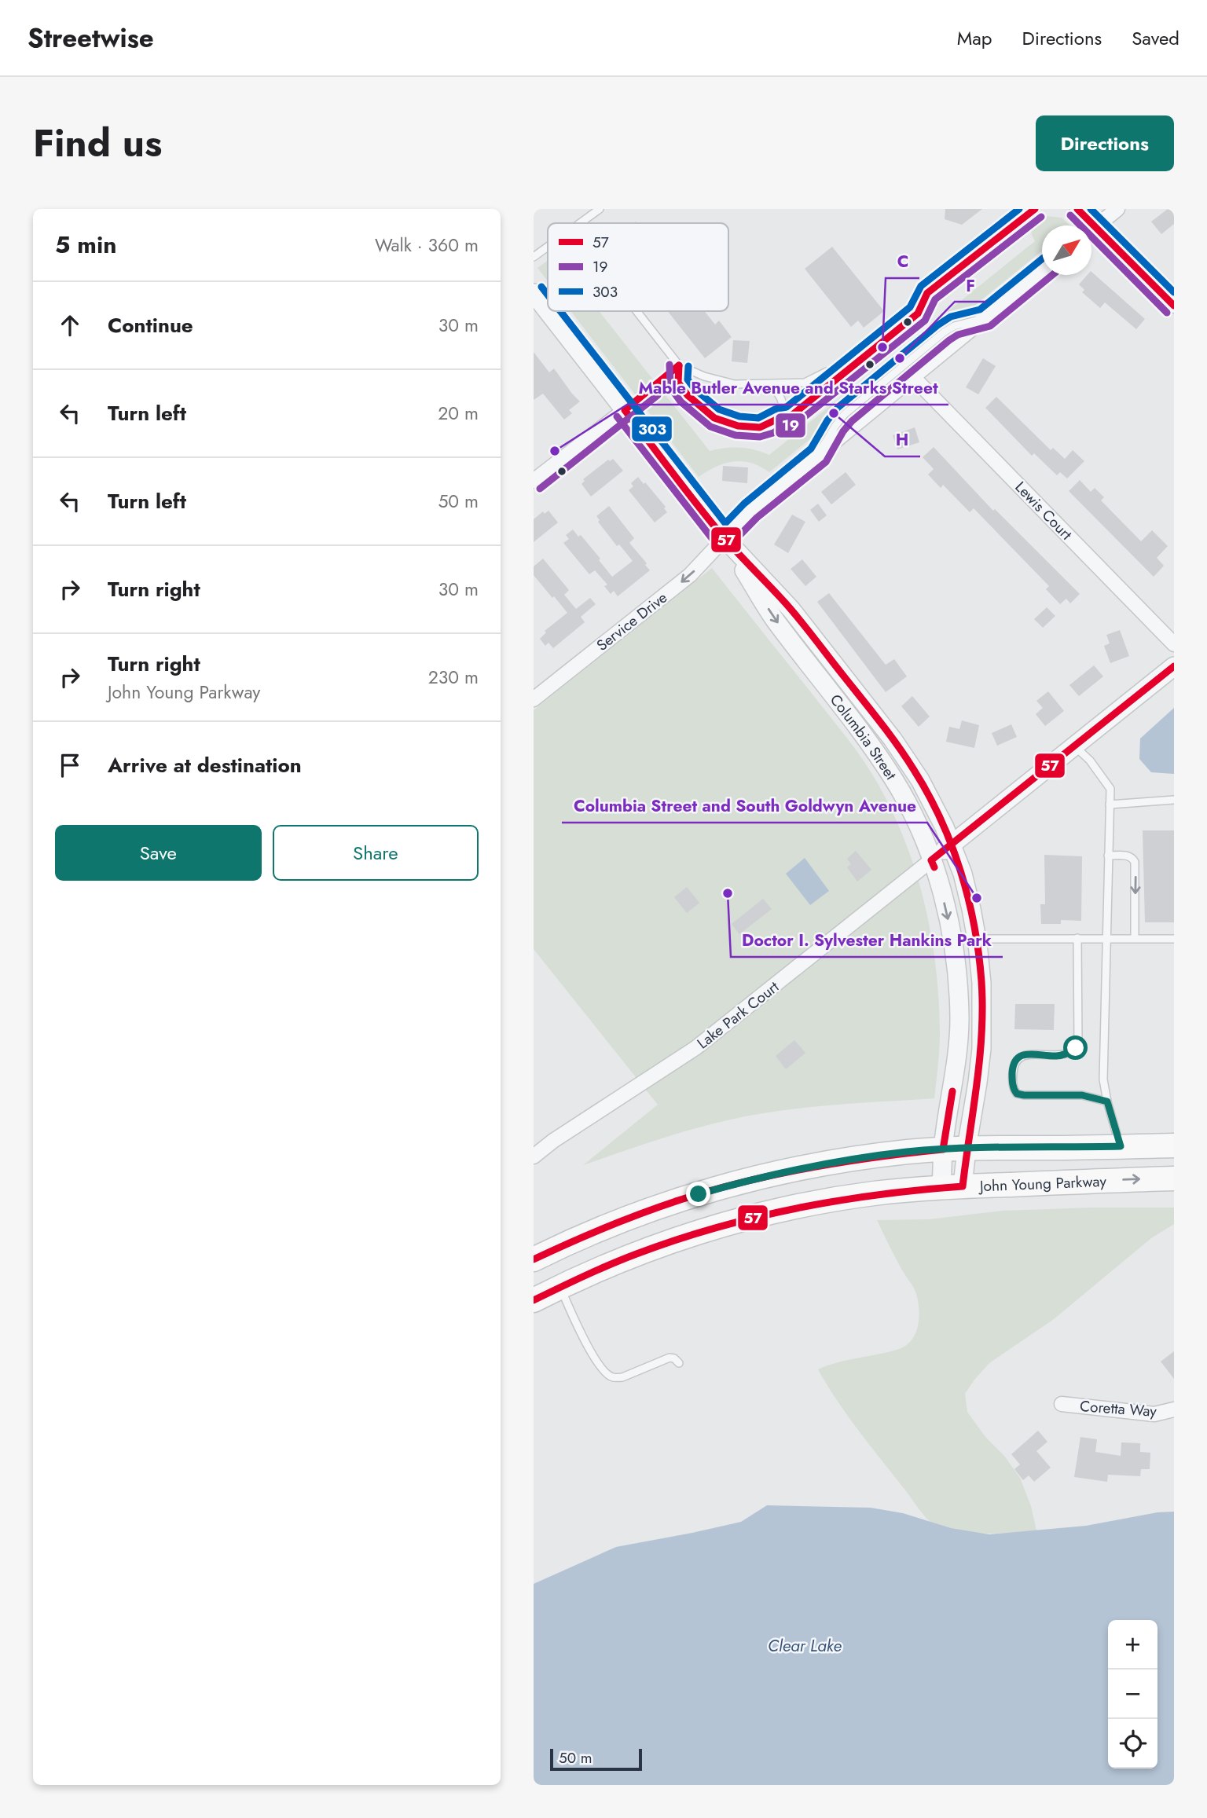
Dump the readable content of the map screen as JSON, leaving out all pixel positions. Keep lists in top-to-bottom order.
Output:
{
  "streets": {
    "main road": ["John Young Parkway"],
    "street": [
      "Lewis Court",
      "Service Drive",
      "Columbia Street",
      "Lake Park Court",
      "Coretta Way"
    ]
  },
  "crossings": [
    ["Lewis Court", "Service Drive"],
    ["Service Drive", "Columbia Street"],
    ["Columbia Street", "Lake Park Court"],
    ["Columbia Street", "John Young Parkway"]
  ],
  "one_way": ["Service Drive"],
  "water": ["Clear Lake"],
  "places": [
    "C",
    "F",
    "H",
    "Mable Butler Avenue and Starks Street",
    "Doctor I. Sylvester Hankins Park",
    "Columbia Street and South Goldwyn Avenue"
  ],
  "lines": ["transit line 57", "transit line 303", "transit line 19"],
  "legend": ["57", "19", "303"],
  "scale_bar": "50 m",
  "north": "top right",
  "page": {
    "header": "Streetwise",
    "nav": ["Map", "Directions", "Saved"],
    "title": "Find us",
    "buttons": [
      "Directions",
      ["Save", "Share"]
    ],
    "heading": ["5 min", "Walk · 360 m"],
    "list": [
      ["Continue", "30 m"],
      ["Turn left", "20 m"],
      ["Turn left", "50 m"],
      ["Turn right", "30 m"],
      ["Turn right", "John Young Parkway", "230 m"],
      "Arrive at destination"
    ],
    "map_buttons": ["+", "−"],
    "scale": "50 m"
  }
}
